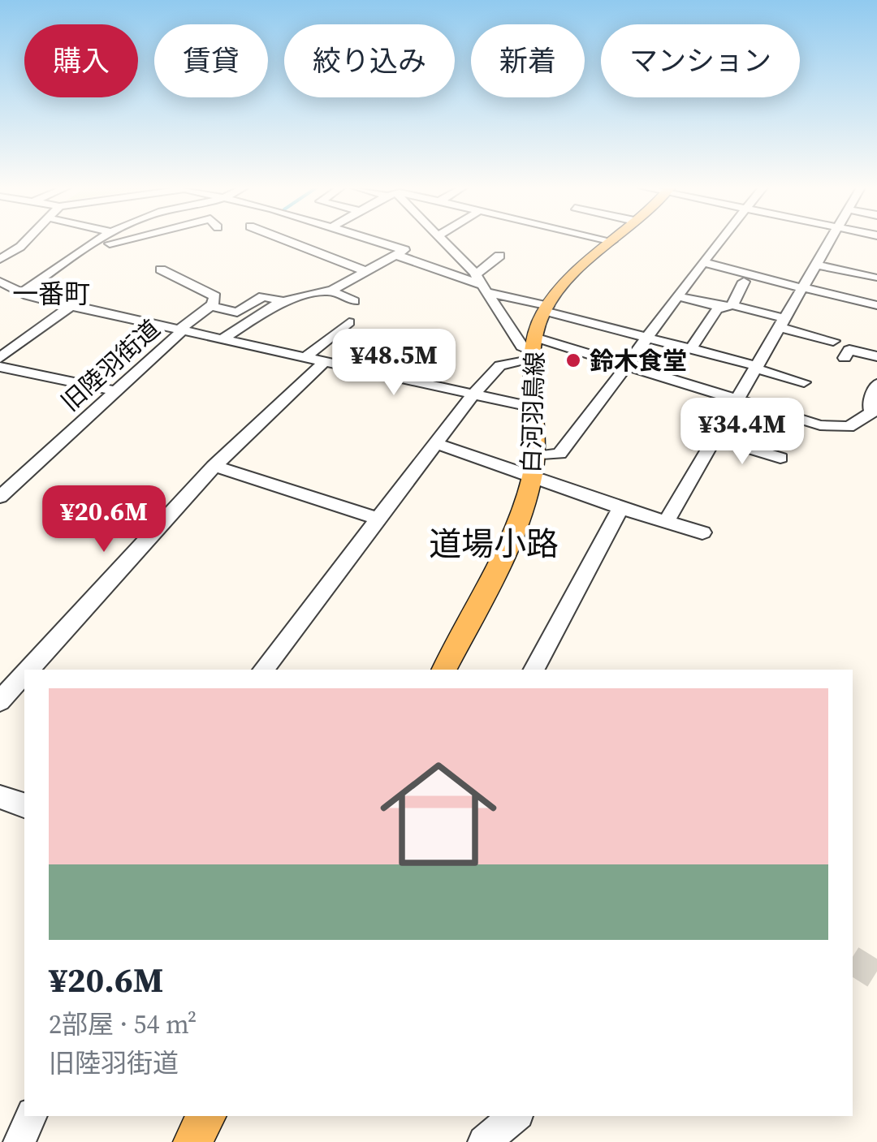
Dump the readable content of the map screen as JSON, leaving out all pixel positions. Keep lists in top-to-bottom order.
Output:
{
  "streets": {
    "main road": ["白河羽鳥線"],
    "street": ["旧陸羽街道"]
  },
  "districts": ["一番町", "道場小路"],
  "places": ["鈴木食堂"],
  "page": {
    "chip": [
      "購入",
      "賃貸",
      "絞り込み",
      "新着",
      "マンション"
    ],
    "price": ["¥48.5M", "¥34.4M", "¥20.6M"],
    "list": [
      {
        "name": "¥20.6M",
        "note": "2部屋 · 54 m² · 旧陸羽街道"
      }
    ]
  }
}
